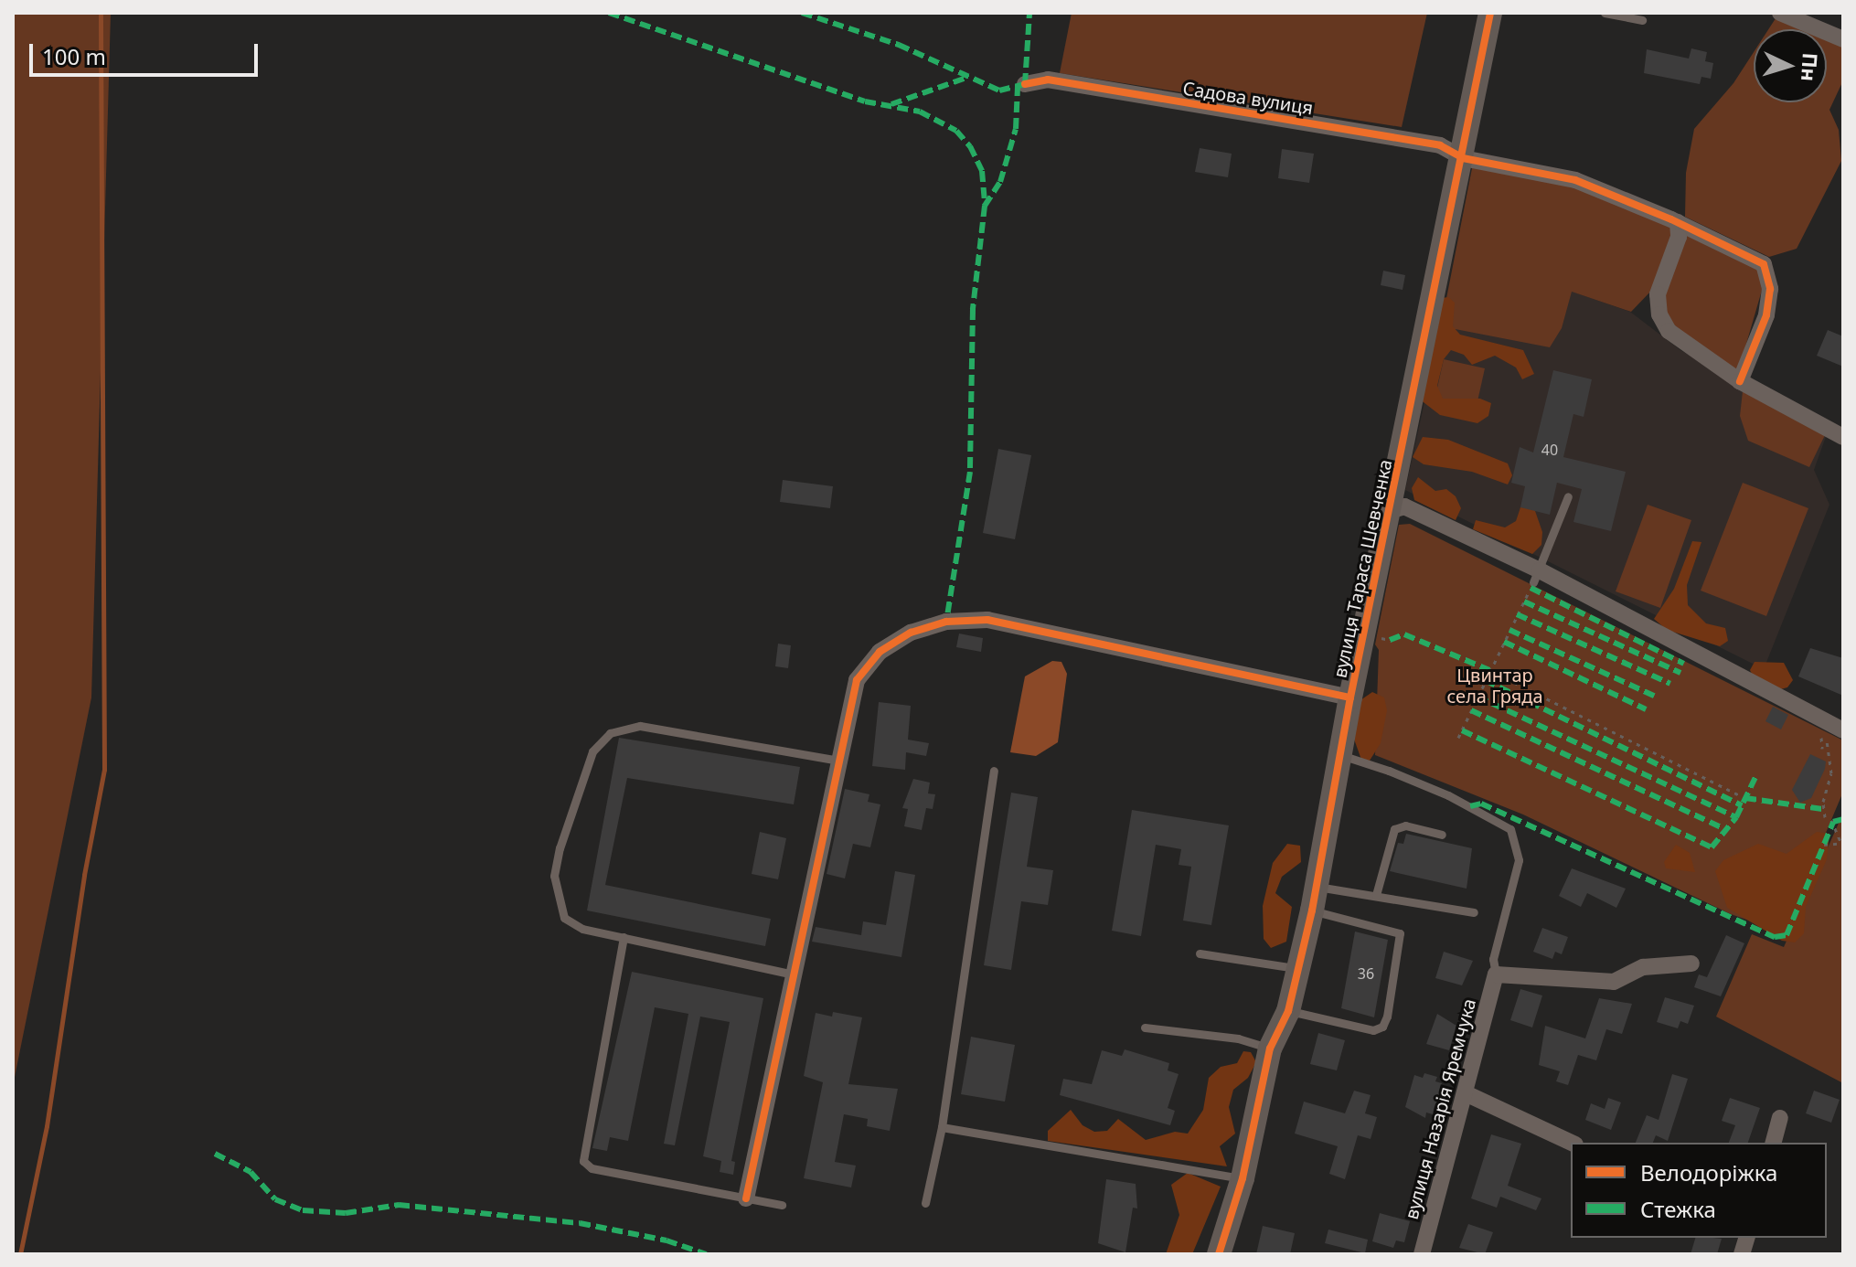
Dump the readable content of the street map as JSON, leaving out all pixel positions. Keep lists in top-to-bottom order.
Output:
{
  "streets": {
    "street": ["Садова вулиця", "вулиця Тараса Шевченка", "вулиця Назарія Яремчука"]
  },
  "crossings": [
    ["Садова вулиця", "вулиця Тараса Шевченка"],
    ["вулиця Тараса Шевченка", "вулиця Назарія Яремчука"]
  ],
  "parks": ["Цвинтар села Гряда"],
  "house_numbers": ["40", "36"],
  "legend": ["Велодоріжка", "Стежка"],
  "scale_bar": "100 m",
  "north": "right"
}
